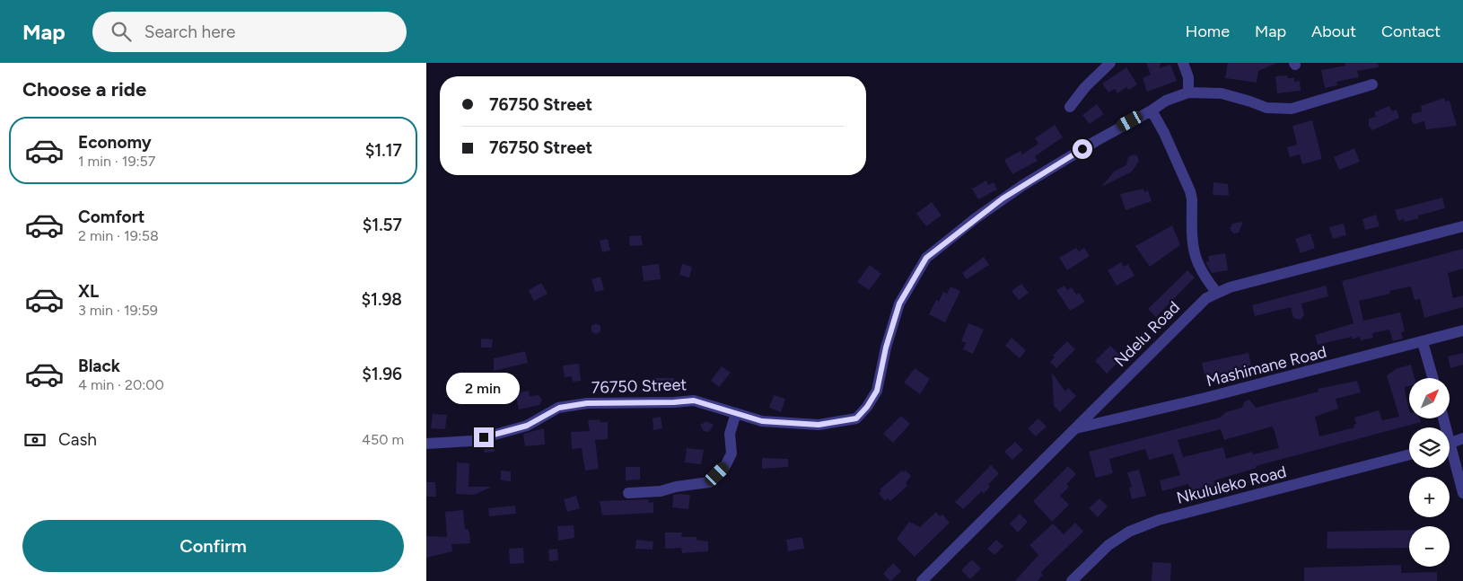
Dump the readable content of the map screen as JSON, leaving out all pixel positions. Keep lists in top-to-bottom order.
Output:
{
  "streets": {
    "street": [
      "Ndelu Road",
      "Mashimane Road",
      "76750 Street",
      "Nkululeko Road"
    ]
  },
  "crossings": [
    ["Ndelu Road", "Mashimane Road"]
  ],
  "north": "top right",
  "page": {
    "header": "Map",
    "search": "Search here",
    "nav": [
      "Home",
      "Map",
      "About",
      "Contact"
    ],
    "heading": "Choose a ride",
    "banner": ["76750 Street", "76750 Street"],
    "list": [
      {
        "name": "Economy",
        "note": "1 min · 19:57",
        "value": "$1.17"
      },
      {
        "name": "Comfort",
        "note": "2 min · 19:58",
        "value": "$1.57"
      },
      {
        "name": "XL",
        "note": "3 min · 19:59",
        "value": "$1.98"
      },
      {
        "name": "Black",
        "note": "4 min · 20:00",
        "value": "$1.96"
      }
    ],
    "bubble": "2 min",
    "map_buttons": ["+", "−"],
    "pay": ["Cash", "450 m"],
    "buttons": "Confirm"
  }
}
